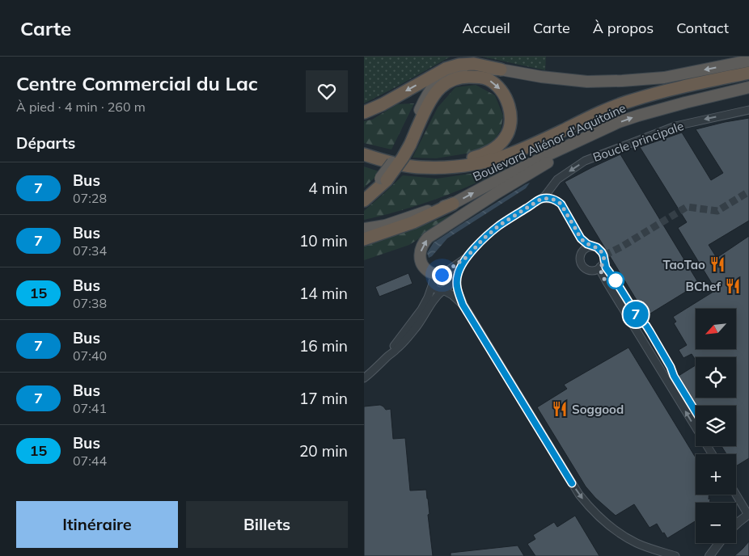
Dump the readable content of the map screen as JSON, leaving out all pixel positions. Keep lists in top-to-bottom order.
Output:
{
  "streets": {
    "highway": ["Boulevard Aliénor d'Aquitaine"],
    "street": ["Boucle principale"]
  },
  "one_way": ["Boucle principale"],
  "places": {
    "restaurant": ["TaoTao", "BChef", "Soggood"]
  },
  "lines": ["bus line 7"],
  "north": "bottom left",
  "page": {
    "header": "Carte",
    "nav": [
      "Accueil",
      "Carte",
      "À propos",
      "Contact"
    ],
    "heading": [
      ["Centre Commercial du Lac", "À pied · 4 min · 260 m"],
      "Départs"
    ],
    "on_map": "7",
    "list": [
      {
        "mark": "7",
        "name": "Bus",
        "note": "07:28",
        "value": "4 min"
      },
      {
        "mark": "7",
        "name": "Bus",
        "note": "07:34",
        "value": "10 min"
      },
      {
        "mark": "15",
        "name": "Bus",
        "note": "07:38",
        "value": "14 min"
      },
      {
        "mark": "7",
        "name": "Bus",
        "note": "07:40",
        "value": "16 min"
      },
      {
        "mark": "7",
        "name": "Bus",
        "note": "07:41",
        "value": "17 min"
      },
      {
        "mark": "15",
        "name": "Bus",
        "note": "07:44",
        "value": "20 min"
      }
    ],
    "map_buttons": ["+", "−"],
    "buttons": ["Itinéraire", "Billets"]
  }
}
